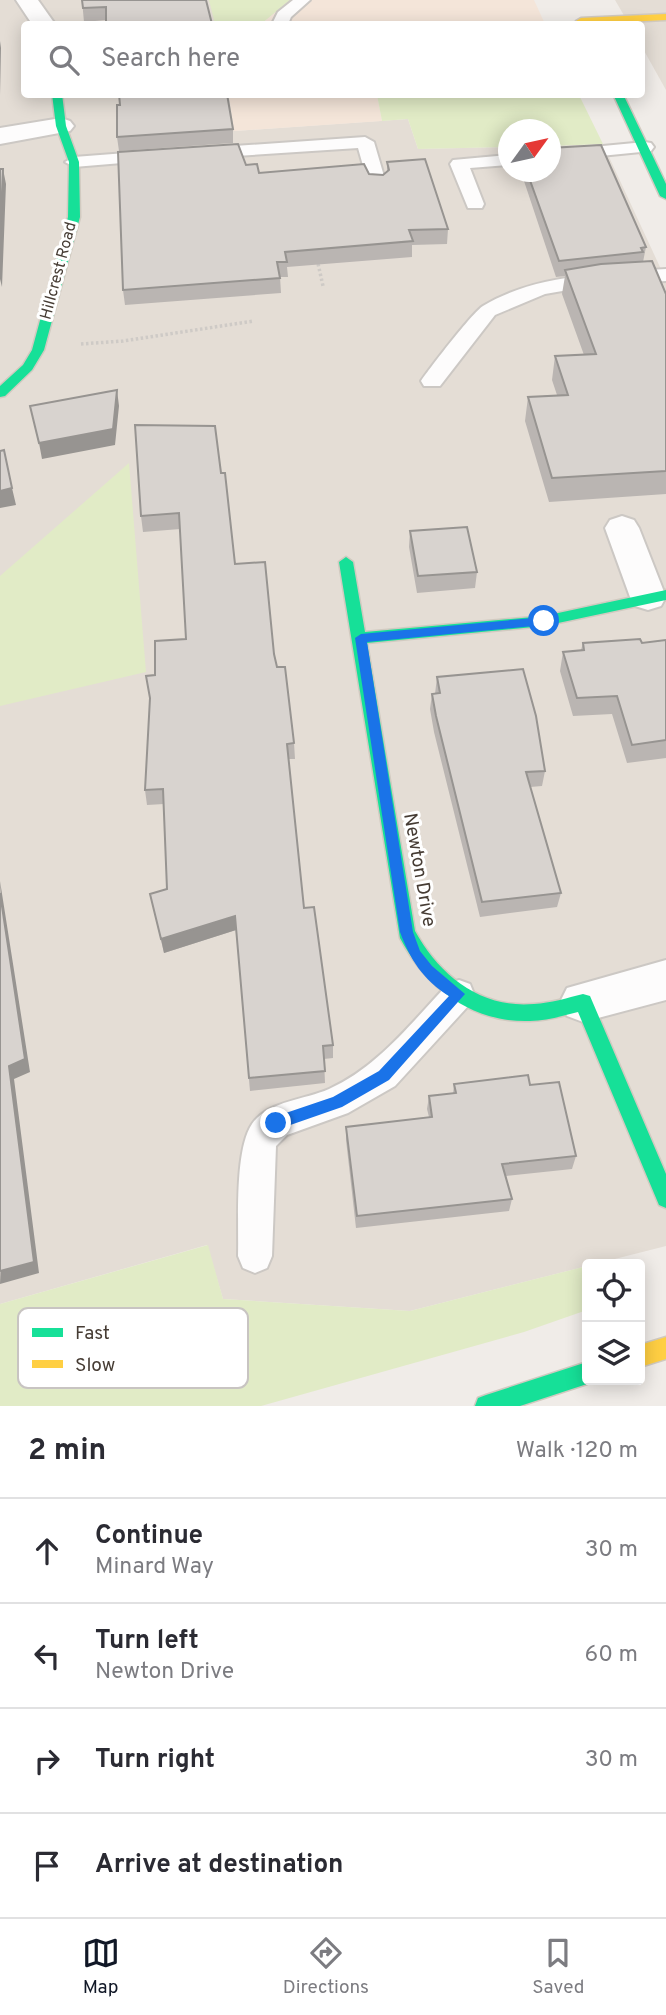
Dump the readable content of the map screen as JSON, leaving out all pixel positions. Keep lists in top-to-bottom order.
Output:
{
  "streets": {
    "street": ["Hillcrest Road", "Newton Drive"]
  },
  "legend": ["Fast", "Slow"],
  "north": "top right",
  "page": {
    "search": "Search here",
    "heading": ["2 min", "Walk · 120 m"],
    "list": [
      ["Continue", "Minard Way", "30 m"],
      ["Turn left", "Newton Drive", "60 m"],
      ["Turn right", "30 m"],
      "Arrive at destination"
    ],
    "nav": ["Map", "Directions", "Saved"]
  }
}
